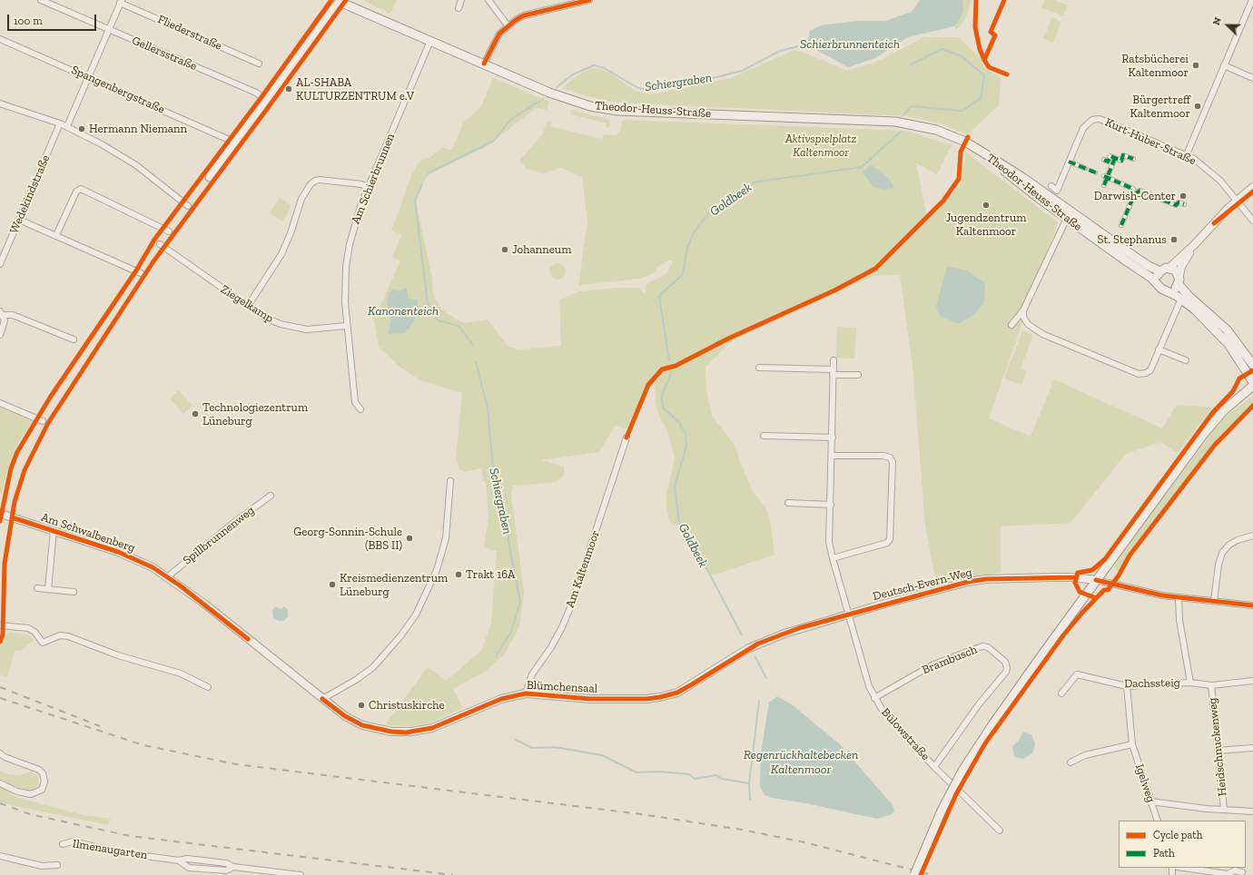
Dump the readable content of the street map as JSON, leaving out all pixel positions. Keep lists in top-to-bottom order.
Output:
{
  "streets": {
    "main road": ["Theodor-Heuss-Straße"],
    "street": [
      "Fliederstraße",
      "Gellersstraße",
      "Spangenbergstraße",
      "Kurt-Huber-Straße",
      "Am Schierbrunnen",
      "Wedekindstraße",
      "Ziegelkamp",
      "Am Schwalbenberg",
      "Spillbrunnenweg",
      "Am Kaltenmoor",
      "Deutsch-Evern-Weg",
      "Brambusch",
      "Dachssteig",
      "Blümchensaal",
      "Bülowstraße",
      "Heidschnuckenweg",
      "Igelweg",
      "Ilmenaugarten"
    ]
  },
  "crossings": [
    ["Theodor-Heuss-Straße", "Am Schierbrunnen"],
    ["Am Schierbrunnen", "Ziegelkamp"],
    ["Am Schwalbenberg", "Spillbrunnenweg"],
    ["Am Schwalbenberg", "Blümchensaal"],
    ["Am Kaltenmoor", "Blümchensaal"],
    ["Deutsch-Evern-Weg", "Blümchensaal"],
    ["Deutsch-Evern-Weg", "Bülowstraße"],
    ["Brambusch", "Bülowstraße"],
    ["Dachssteig", "Heidschnuckenweg"],
    ["Dachssteig", "Igelweg"]
  ],
  "water": [
    "Schierbrunnenteich",
    "Schiergraben",
    "Goldbeek",
    "Kanonenteich",
    "Regenrückhaltebecken Kaltenmoor"
  ],
  "parks": ["Aktivspielplatz Kaltenmoor"],
  "places": [
    "Ratsbücherei Kaltenmoor",
    "AL-SHABA KULTURZENTRUM e.V",
    "Bürgertreff Kaltenmoor",
    "Hermann Niemann",
    "Darwish-Center",
    "Jugendzentrum Kaltenmoor",
    "St. Stephanus",
    "Johanneum",
    "Technologiezentrum Lüneburg",
    "Georg-Sonnin-Schule (BBS II)",
    "Trakt 16A",
    "Kreismedienzentrum Lüneburg",
    "Christuskirche"
  ],
  "legend": ["Cycle path", "Path"],
  "scale_bar": "100 m",
  "north": "left"
}
